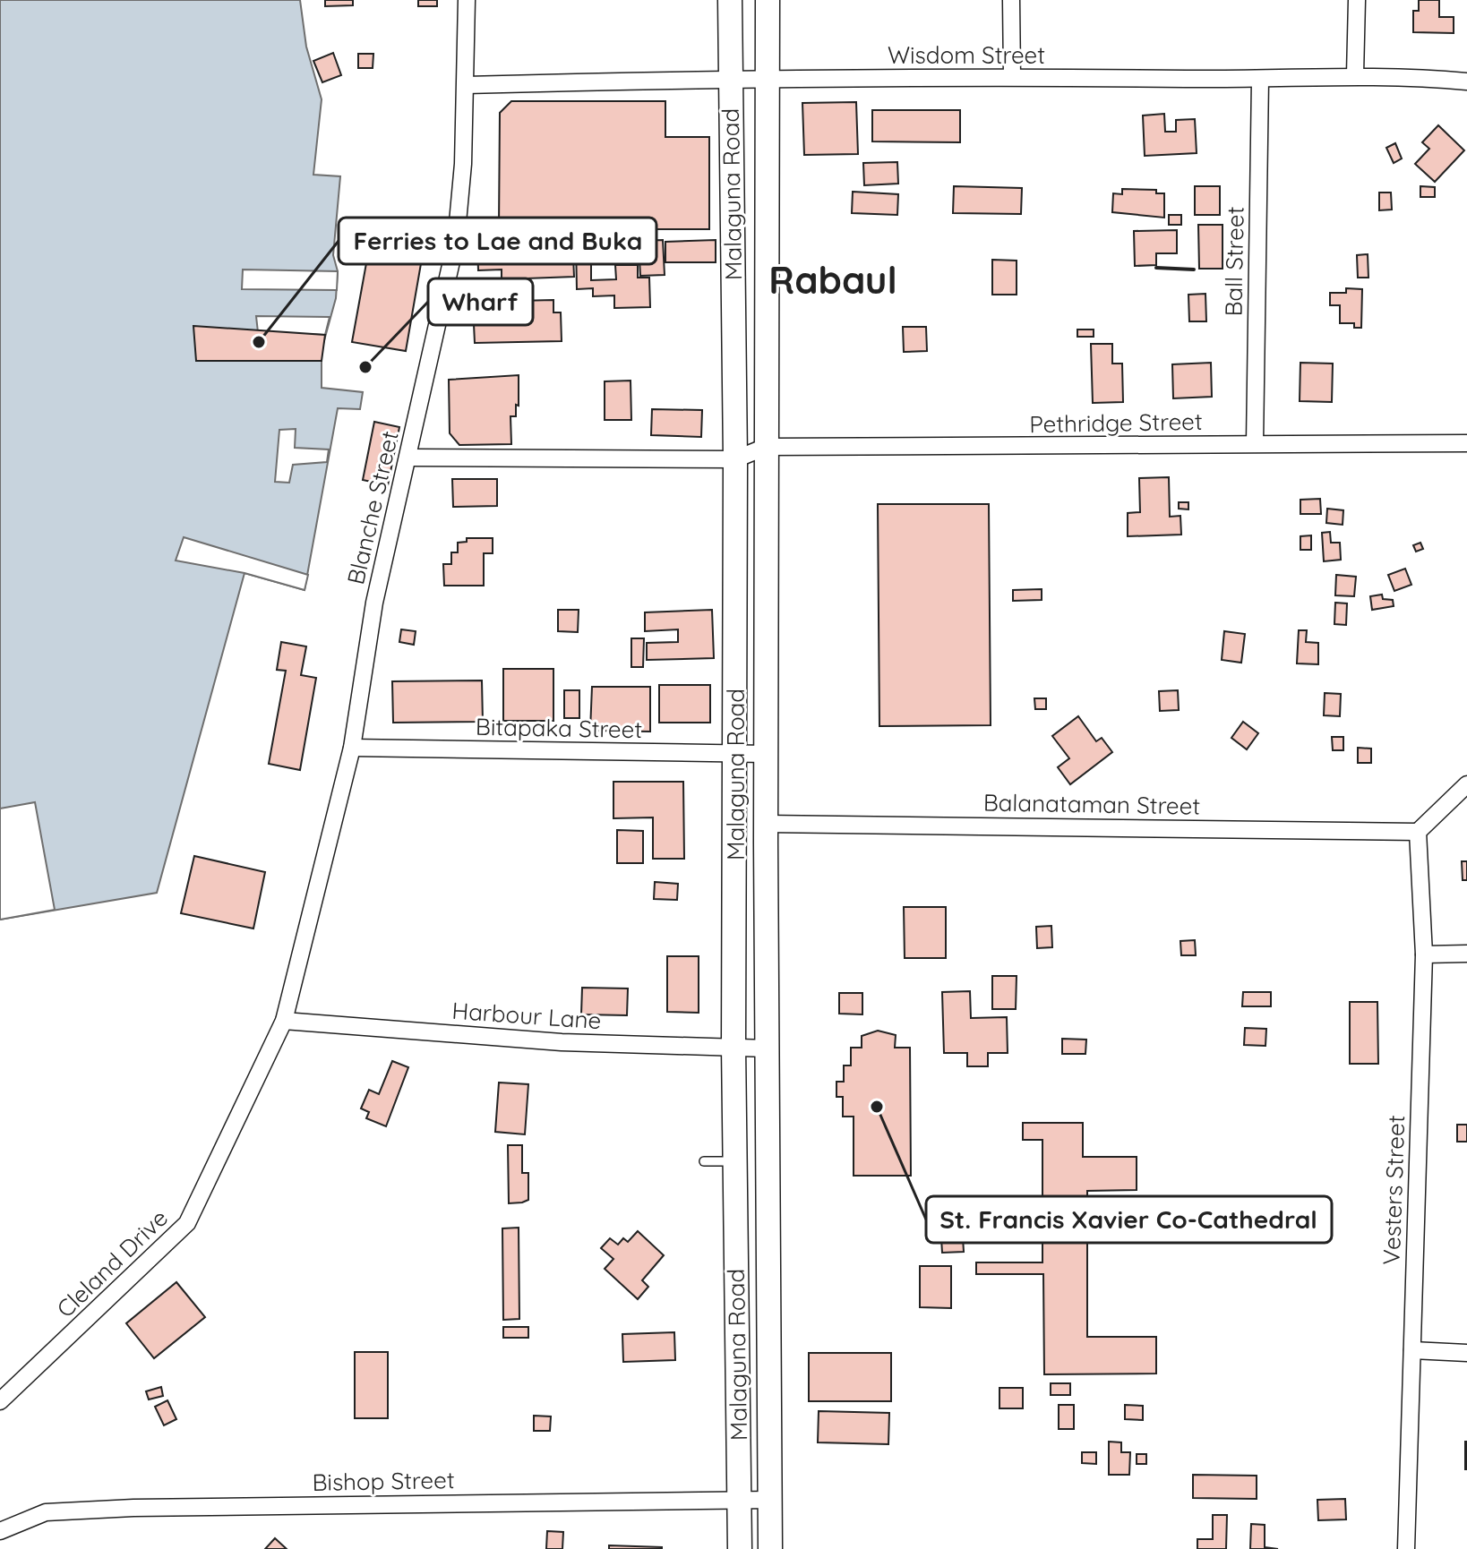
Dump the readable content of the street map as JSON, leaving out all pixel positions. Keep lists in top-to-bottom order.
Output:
{
  "streets": {
    "street": [
      "Wisdom Street",
      "Malaguna Road",
      "Ball Street",
      "Pethridge Street",
      "Blanche Street",
      "Bitapaka Street",
      "Balanataman Street",
      "Harbour Lane",
      "Vesters Street",
      "Cleland Drive",
      "Bishop Street"
    ]
  },
  "crossings": [
    ["Wisdom Street", "Malaguna Road"],
    ["Wisdom Street", "Ball Street"],
    ["Wisdom Street", "Blanche Street"],
    ["Malaguna Road", "Pethridge Street"],
    ["Malaguna Road", "Bitapaka Street"],
    ["Malaguna Road", "Balanataman Street"],
    ["Malaguna Road", "Harbour Lane"],
    ["Malaguna Road", "Bishop Street"],
    ["Ball Street", "Pethridge Street"],
    ["Blanche Street", "Bitapaka Street"],
    ["Blanche Street", "Harbour Lane"],
    ["Blanche Street", "Cleland Drive"],
    ["Balanataman Street", "Vesters Street"],
    ["Harbour Lane", "Cleland Drive"]
  ],
  "districts": ["Rabaul"],
  "places": ["Ferries to Lae and Buka", "Wharf", "St. Francis Xavier Co-Cathedral"]
}
